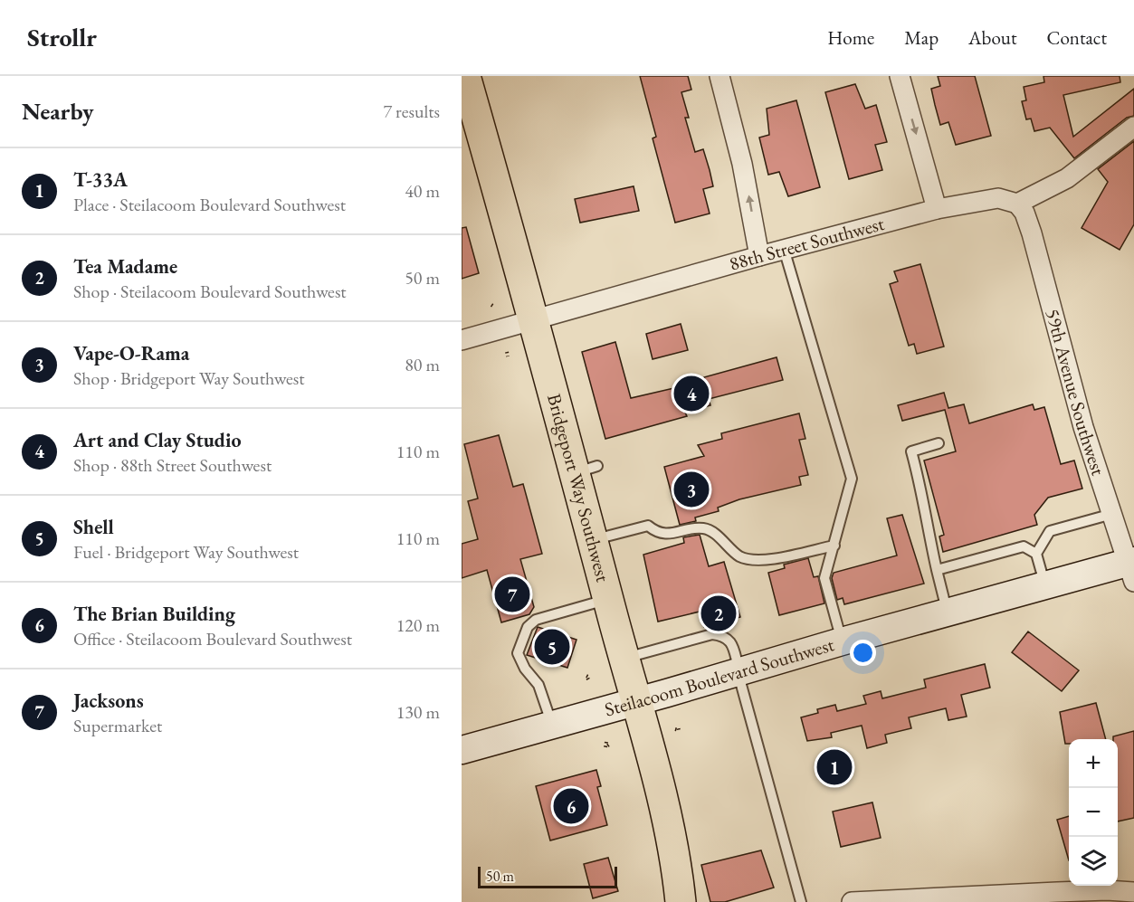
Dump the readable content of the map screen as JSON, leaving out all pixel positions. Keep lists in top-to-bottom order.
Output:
{
  "streets": {
    "main road": ["Bridgeport Way Southwest", "Steilacoom Boulevard Southwest"],
    "street": ["88th Street Southwest", "59th Avenue Southwest"]
  },
  "crossings": [
    ["88th Street Southwest", "59th Avenue Southwest"],
    ["88th Street Southwest", "Bridgeport Way Southwest"],
    ["59th Avenue Southwest", "Steilacoom Boulevard Southwest"],
    ["Bridgeport Way Southwest", "Steilacoom Boulevard Southwest"]
  ],
  "scale_bar": "50 m",
  "page": {
    "header": "Strollr",
    "nav": [
      "Home",
      "Map",
      "About",
      "Contact"
    ],
    "heading": ["Nearby", "7 results"],
    "list": [
      {
        "mark": "1",
        "name": "T-33A",
        "note": "Place · Steilacoom Boulevard Southwest",
        "value": "40 m"
      },
      {
        "mark": "2",
        "name": "Tea Madame",
        "note": "Shop · Steilacoom Boulevard Southwest",
        "value": "50 m"
      },
      {
        "mark": "3",
        "name": "Vape-O-Rama",
        "note": "Shop · Bridgeport Way Southwest",
        "value": "80 m"
      },
      {
        "mark": "4",
        "name": "Art and Clay Studio",
        "note": "Shop · 88th Street Southwest",
        "value": "110 m"
      },
      {
        "mark": "5",
        "name": "Shell",
        "note": "Fuel · Bridgeport Way Southwest",
        "value": "110 m"
      },
      {
        "mark": "6",
        "name": "The Brian Building",
        "note": "Office · Steilacoom Boulevard Southwest",
        "value": "120 m"
      },
      {
        "mark": "7",
        "name": "Jacksons",
        "note": "Supermarket",
        "value": "130 m"
      }
    ],
    "pins": [
      "4",
      "3",
      "7",
      "2",
      "5",
      "1",
      "6"
    ],
    "map_buttons": ["+", "−"],
    "scale": "50 m"
  }
}
